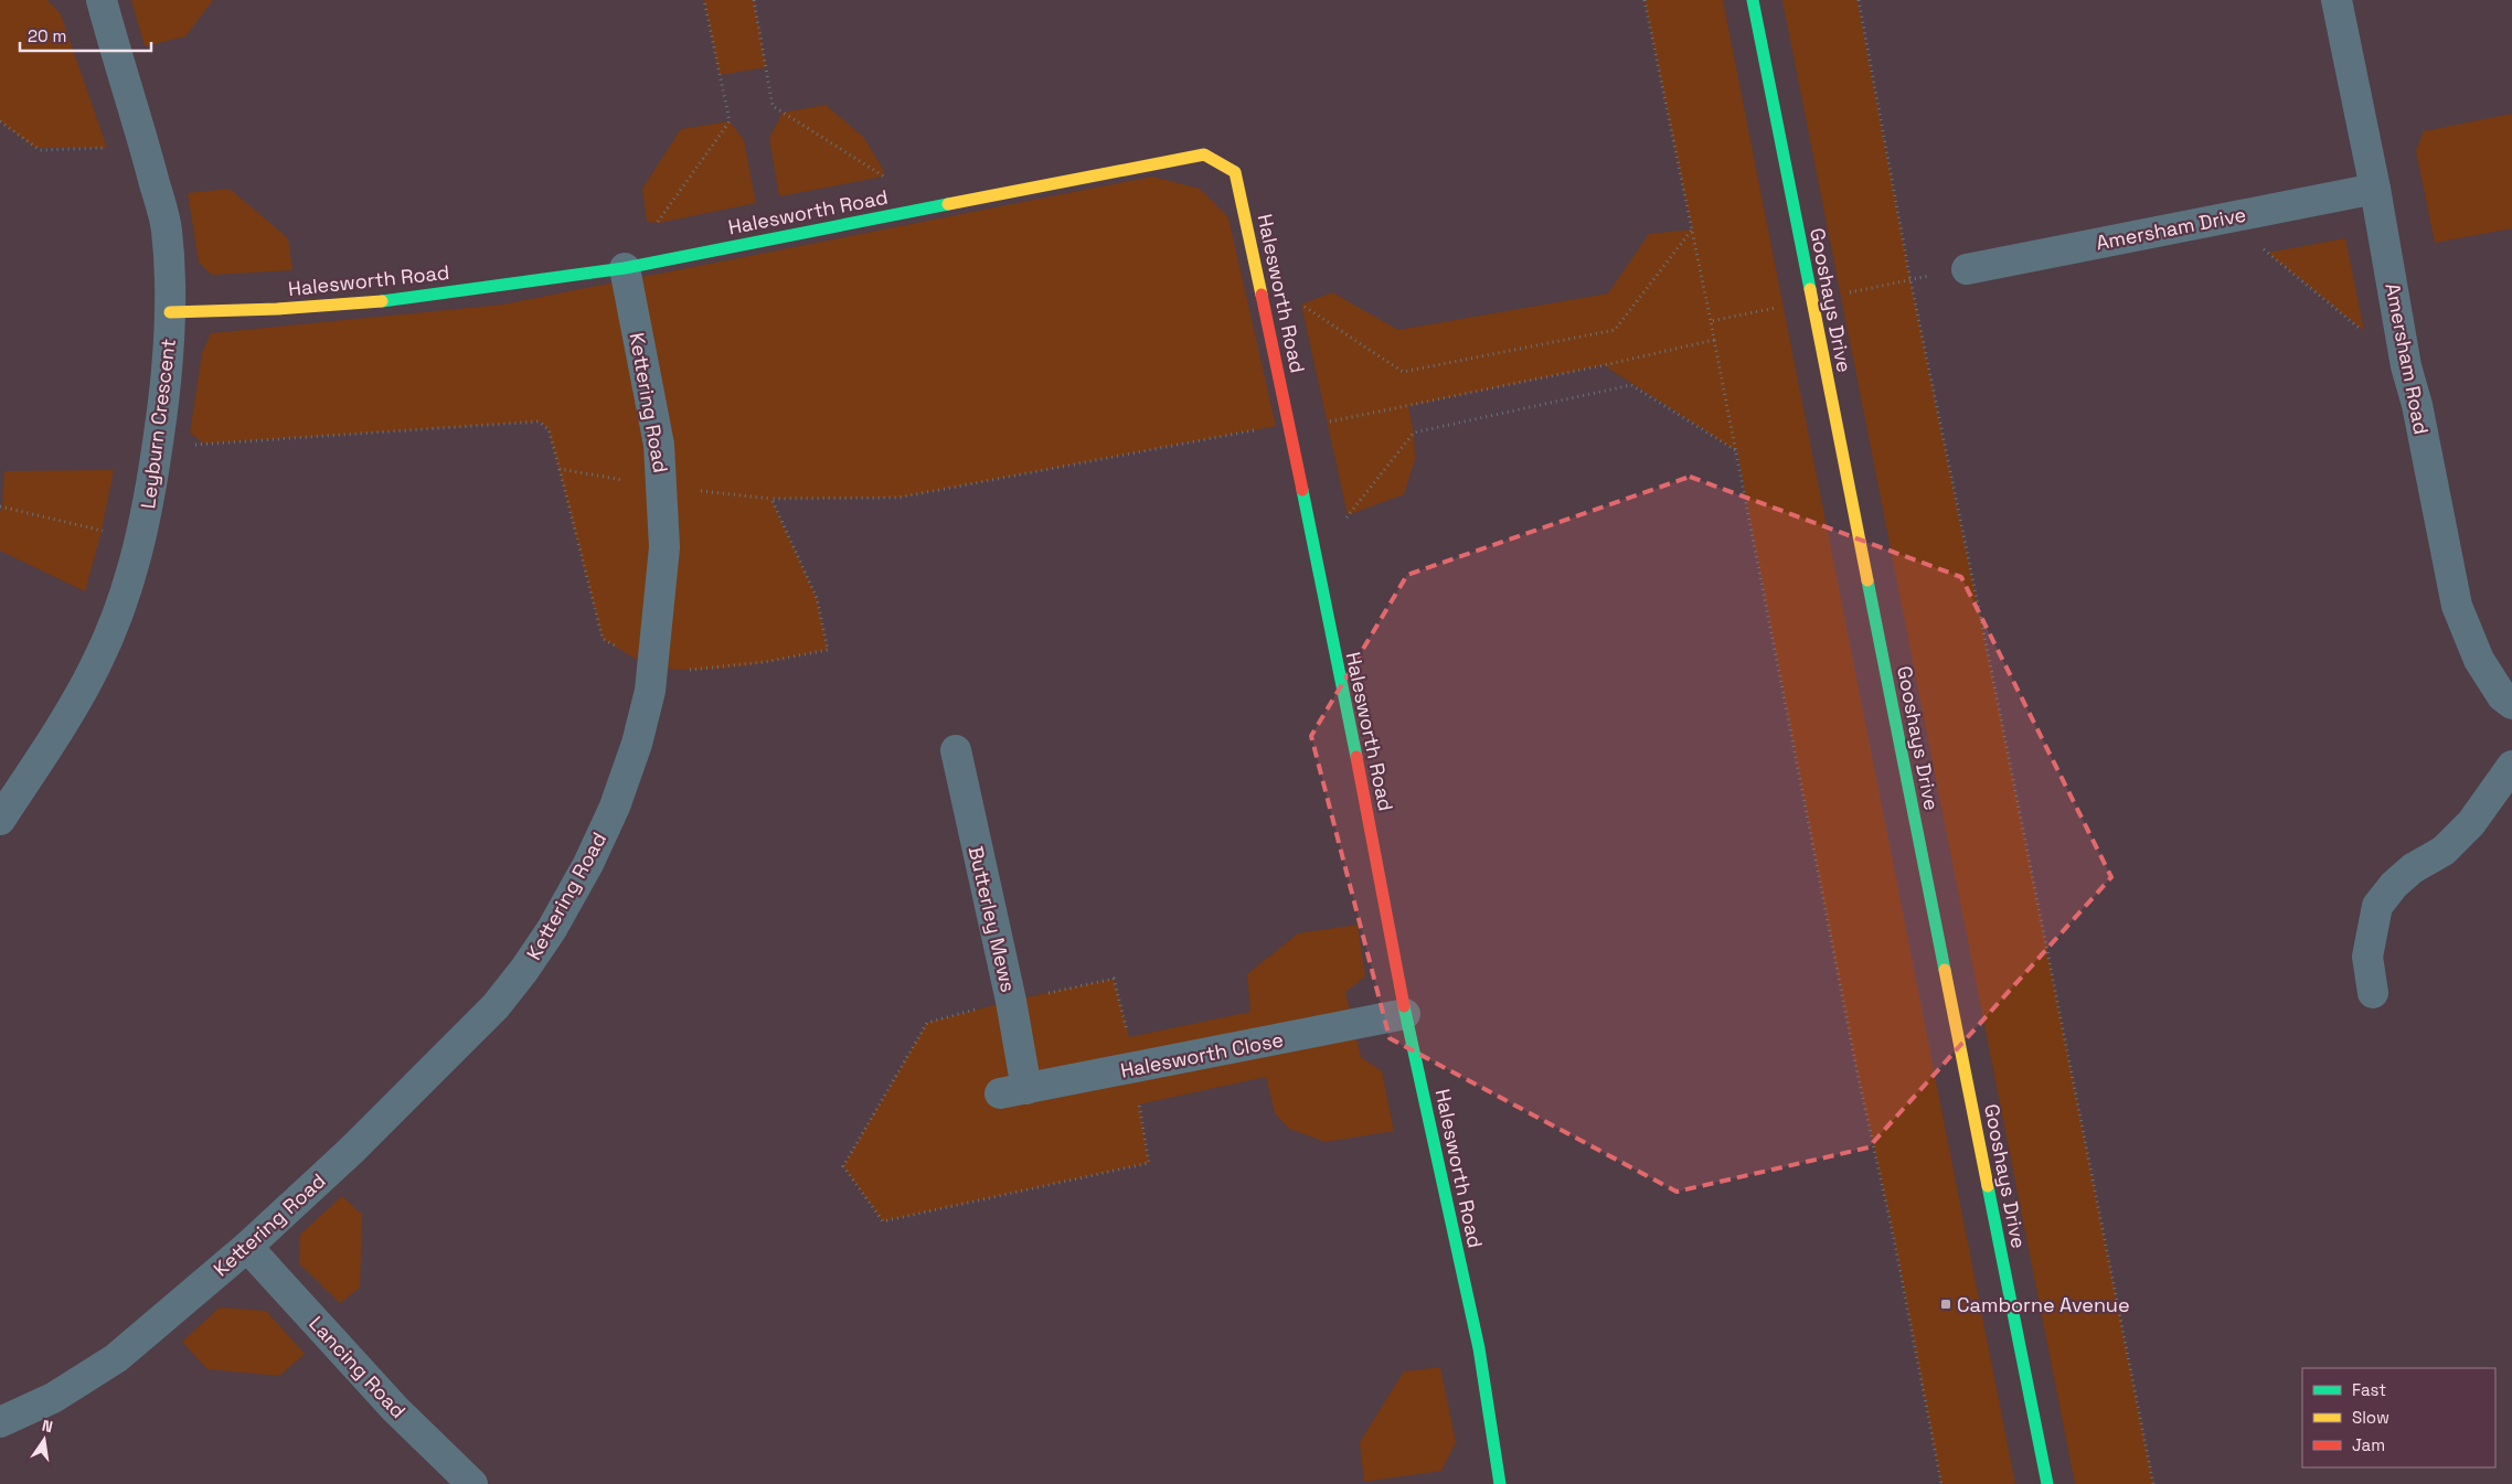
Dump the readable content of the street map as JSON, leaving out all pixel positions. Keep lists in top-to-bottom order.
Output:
{
  "streets": {
    "street": [
      "Halesworth Road",
      "Amersham Drive",
      "Gooshays Drive",
      "Amersham Road",
      "Kettering Road",
      "Leyburn Crescent",
      "Butterley Mews",
      "Halesworth Close",
      "Lancing Road"
    ]
  },
  "crossings": [
    ["Halesworth Road", "Kettering Road"],
    ["Halesworth Road", "Leyburn Crescent"],
    ["Halesworth Road", "Halesworth Close"],
    ["Amersham Drive", "Amersham Road"],
    ["Kettering Road", "Lancing Road"],
    ["Butterley Mews", "Halesworth Close"]
  ],
  "places": {
    "transit": ["Camborne Avenue"]
  },
  "legend": ["Fast", "Slow", "Jam"],
  "scale_bar": "20 m",
  "north": "top"
}
